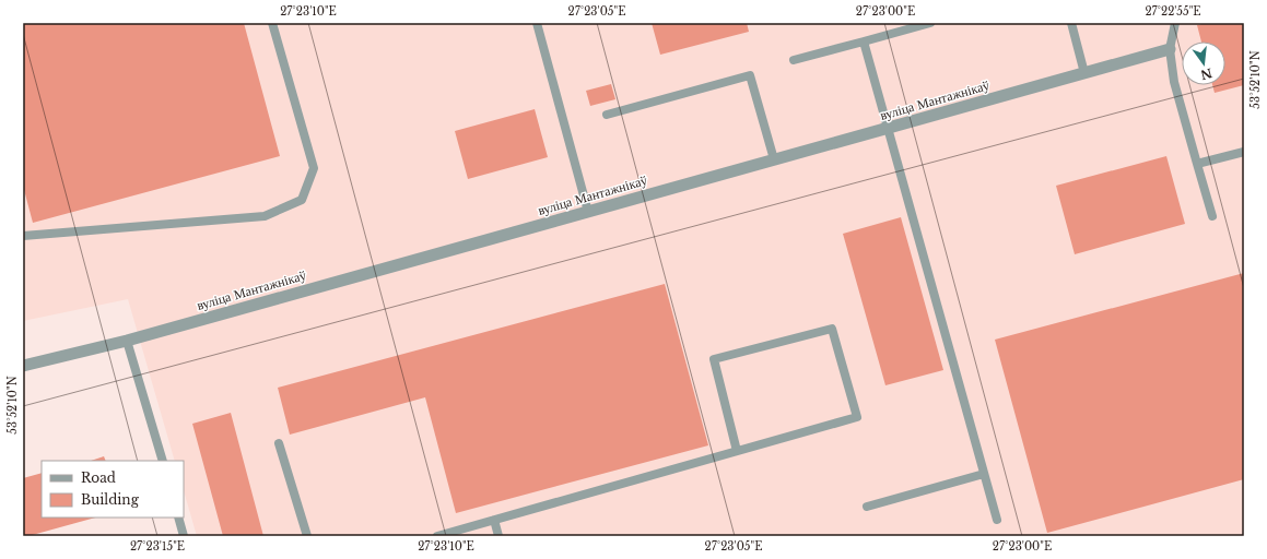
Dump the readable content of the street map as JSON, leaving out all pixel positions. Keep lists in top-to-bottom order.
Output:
{
  "streets": {
    "street": ["вуліца Мантажнікаў"]
  },
  "legend": ["Road", "Building"],
  "north": "bottom",
  "coordinates": [
    "27°23'10\"E",
    "27°23'05\"E",
    "27°23'00\"E",
    "27°22'55\"E",
    "53°52'10\"N",
    "27°23'15\"E"
  ]
}
